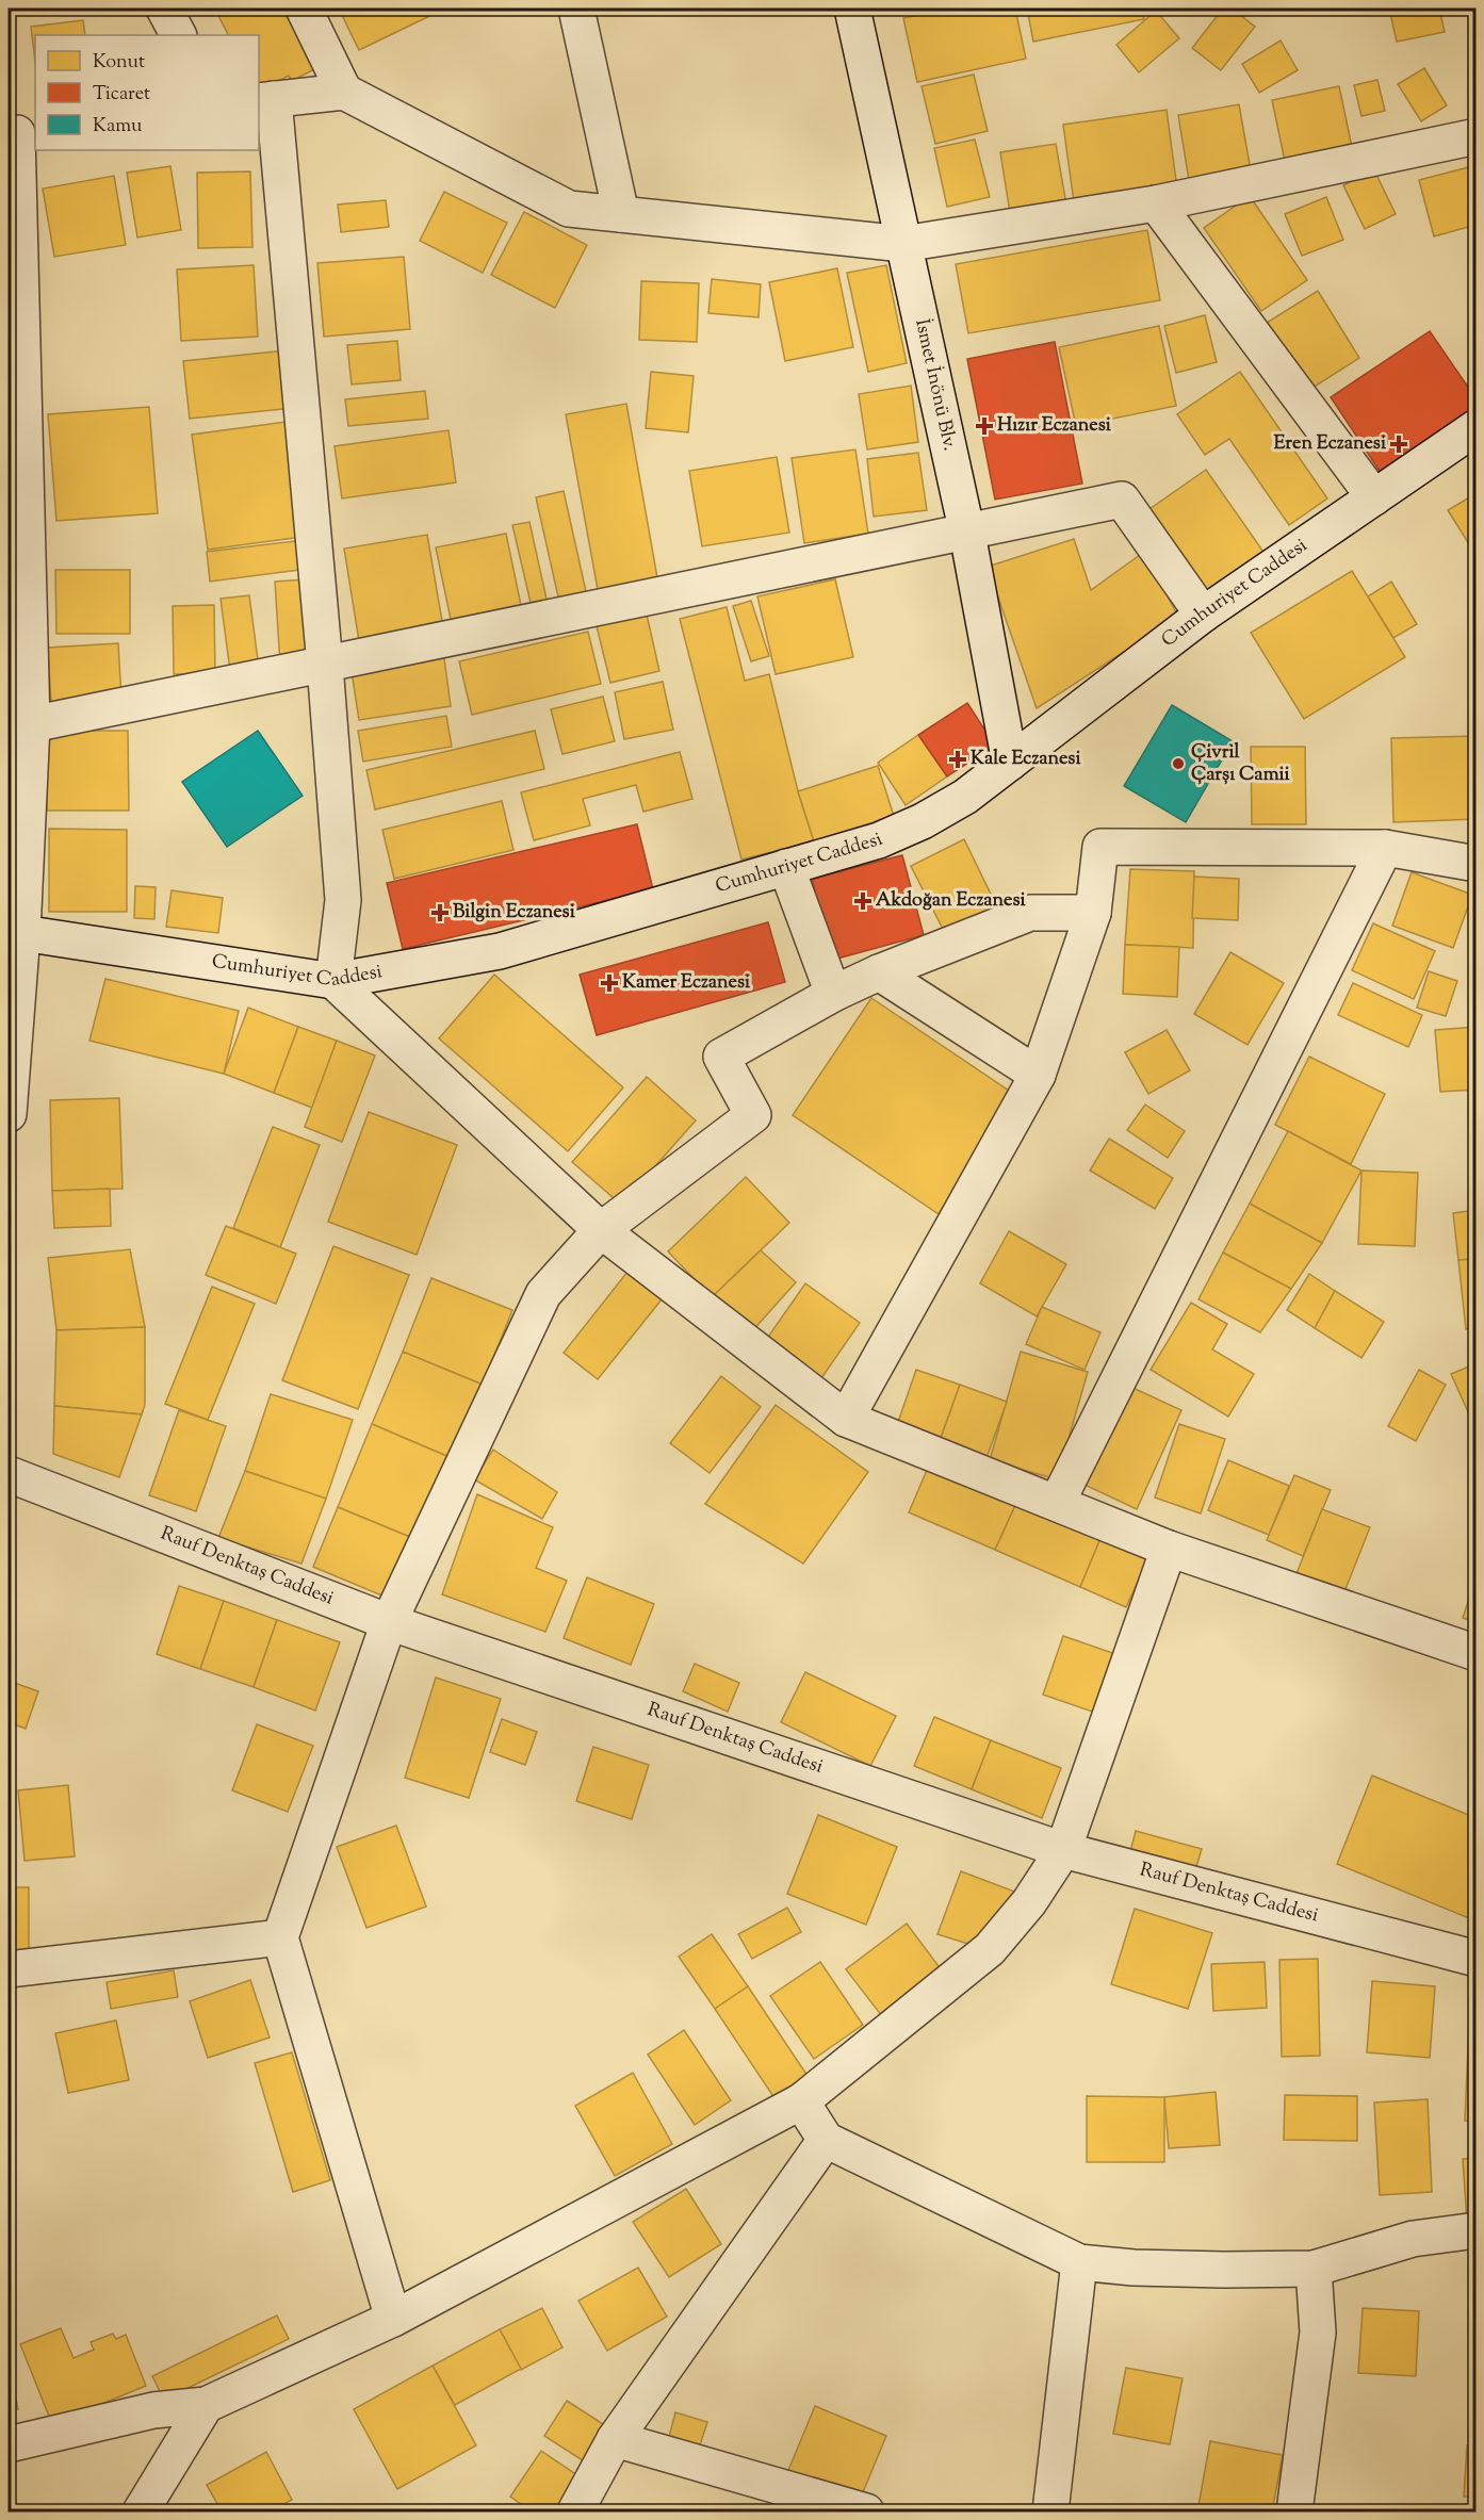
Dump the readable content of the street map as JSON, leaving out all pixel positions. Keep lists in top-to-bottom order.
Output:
{
  "streets": {
    "street": ["İsmet İnönü Blv.", "Cumhuriyet Caddesi", "Rauf Denktaş Caddesi"]
  },
  "crossings": [
    ["İsmet İnönü Blv.", "Cumhuriyet Caddesi"]
  ],
  "places": {
    "health": [
      "Hızır Eczanesi",
      "Eren Eczanesi",
      "Kale Eczanesi",
      "Akdoğan Eczanesi",
      "Bilgin Eczanesi",
      "Kamer Eczanesi"
    ],
    "other": ["Çivril Çarşı Camii"]
  },
  "legend": ["Konut", "Ticaret", "Kamu"]
}
